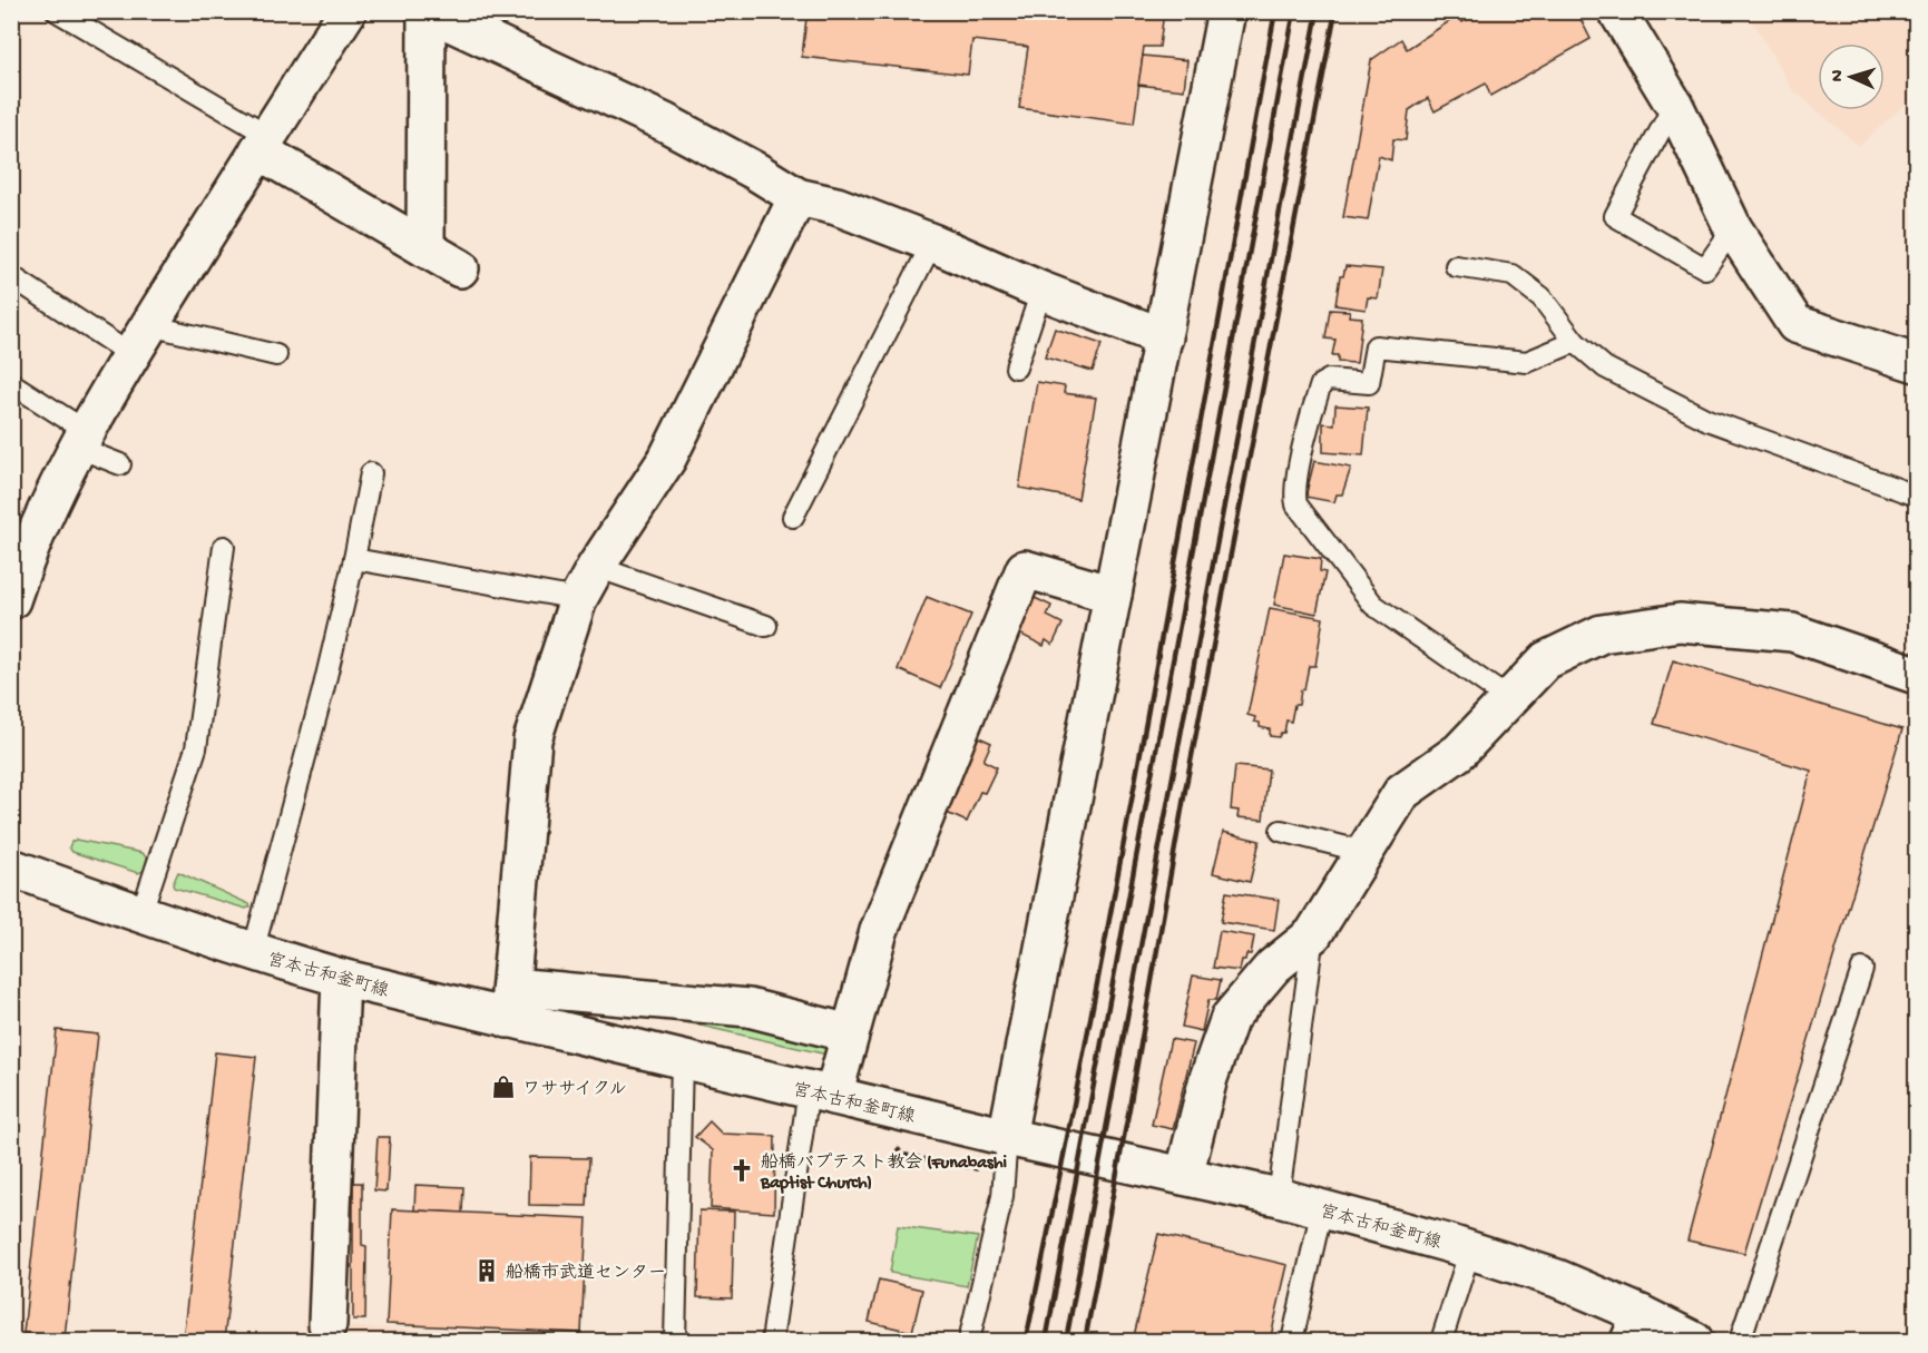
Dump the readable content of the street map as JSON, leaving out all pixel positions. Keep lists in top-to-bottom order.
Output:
{
  "streets": {
    "street": ["宮本古和釜町線"]
  },
  "places": {
    "shop": ["ワササイクル"],
    "church": ["船橋バプテスト教会 (Funabashi Baptist Church)"],
    "building": ["船橋市武道センター"]
  },
  "north": "left"
}
